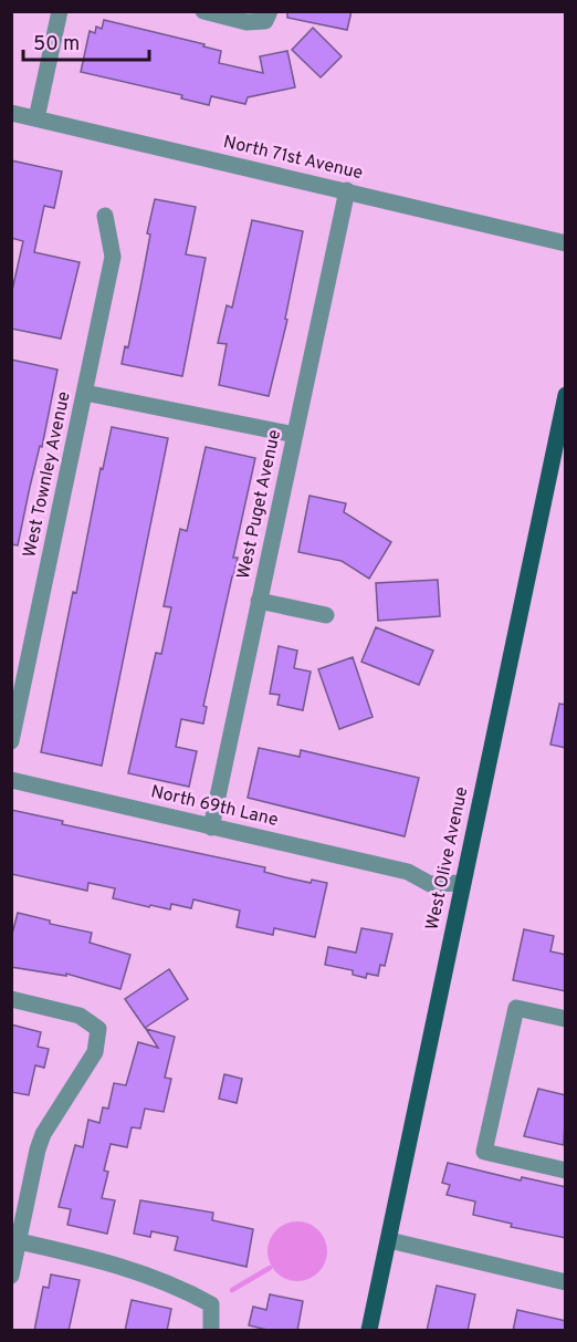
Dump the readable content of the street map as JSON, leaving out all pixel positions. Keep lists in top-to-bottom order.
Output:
{
  "streets": {
    "main road": ["West Olive Avenue"],
    "street": [
      "North 71st Avenue",
      "West Townley Avenue",
      "West Puget Avenue",
      "North 69th Lane"
    ]
  },
  "crossings": [
    ["North 71st Avenue", "West Puget Avenue"],
    ["West Puget Avenue", "North 69th Lane"],
    ["North 69th Lane", "West Olive Avenue"]
  ],
  "scale_bar": "50 m"
}
